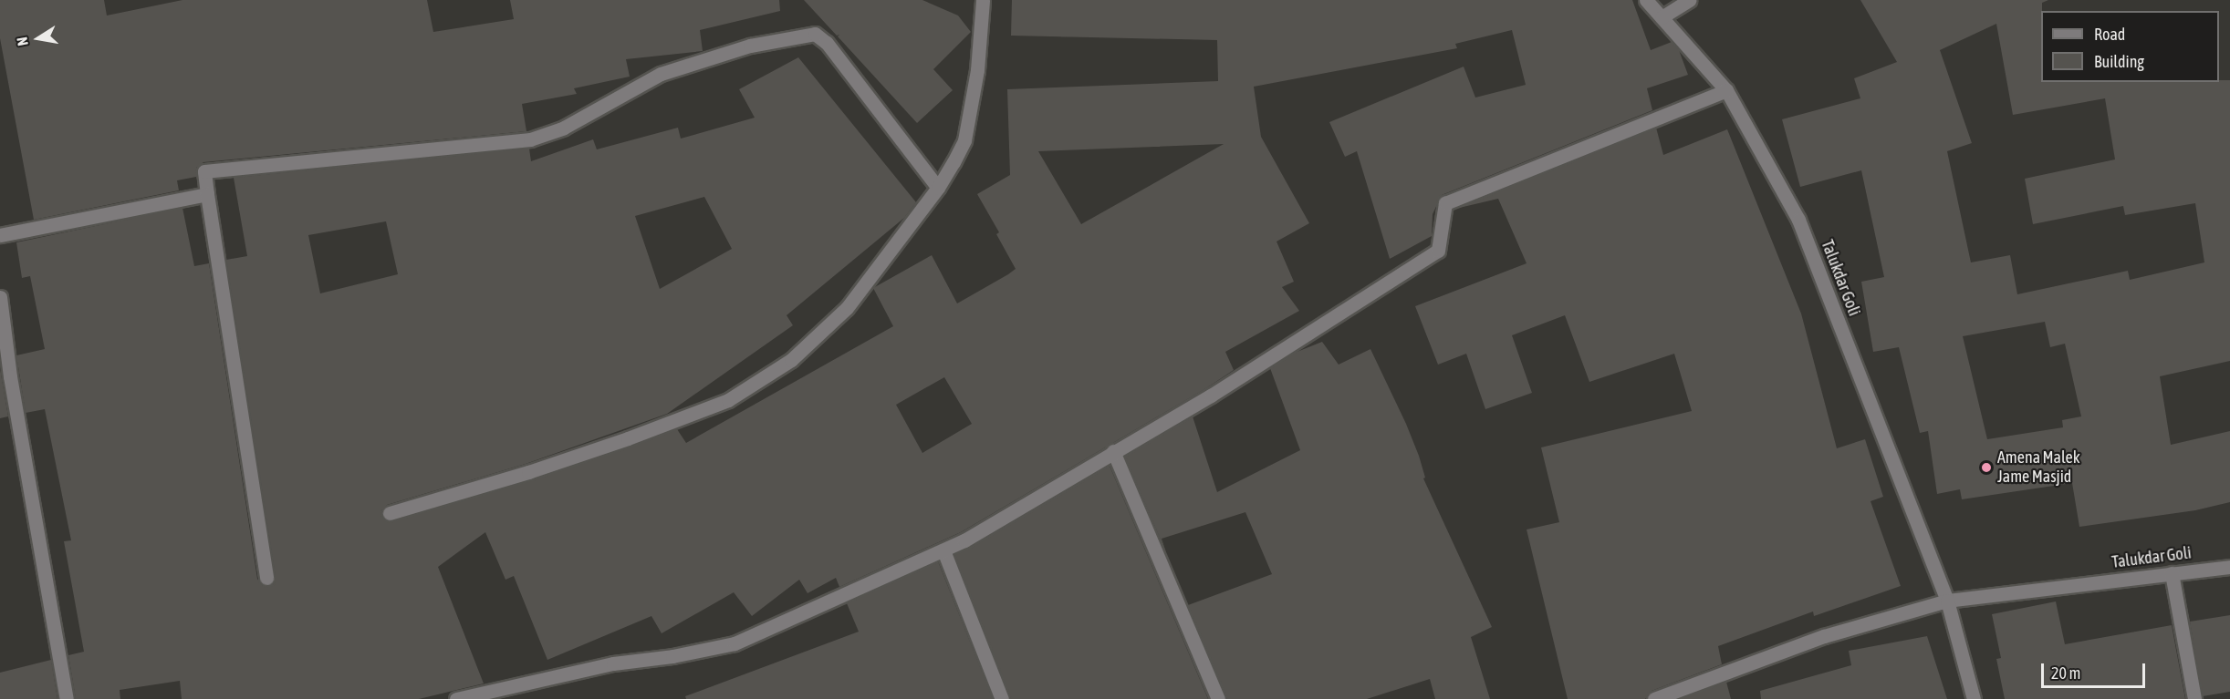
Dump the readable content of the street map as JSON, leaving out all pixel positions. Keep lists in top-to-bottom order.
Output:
{
  "streets": {
    "street": ["Talukdar Goli"]
  },
  "places": ["Amena Malek Jame Masjid"],
  "legend": ["Road", "Building"],
  "scale_bar": "20 m",
  "north": "left"
}
